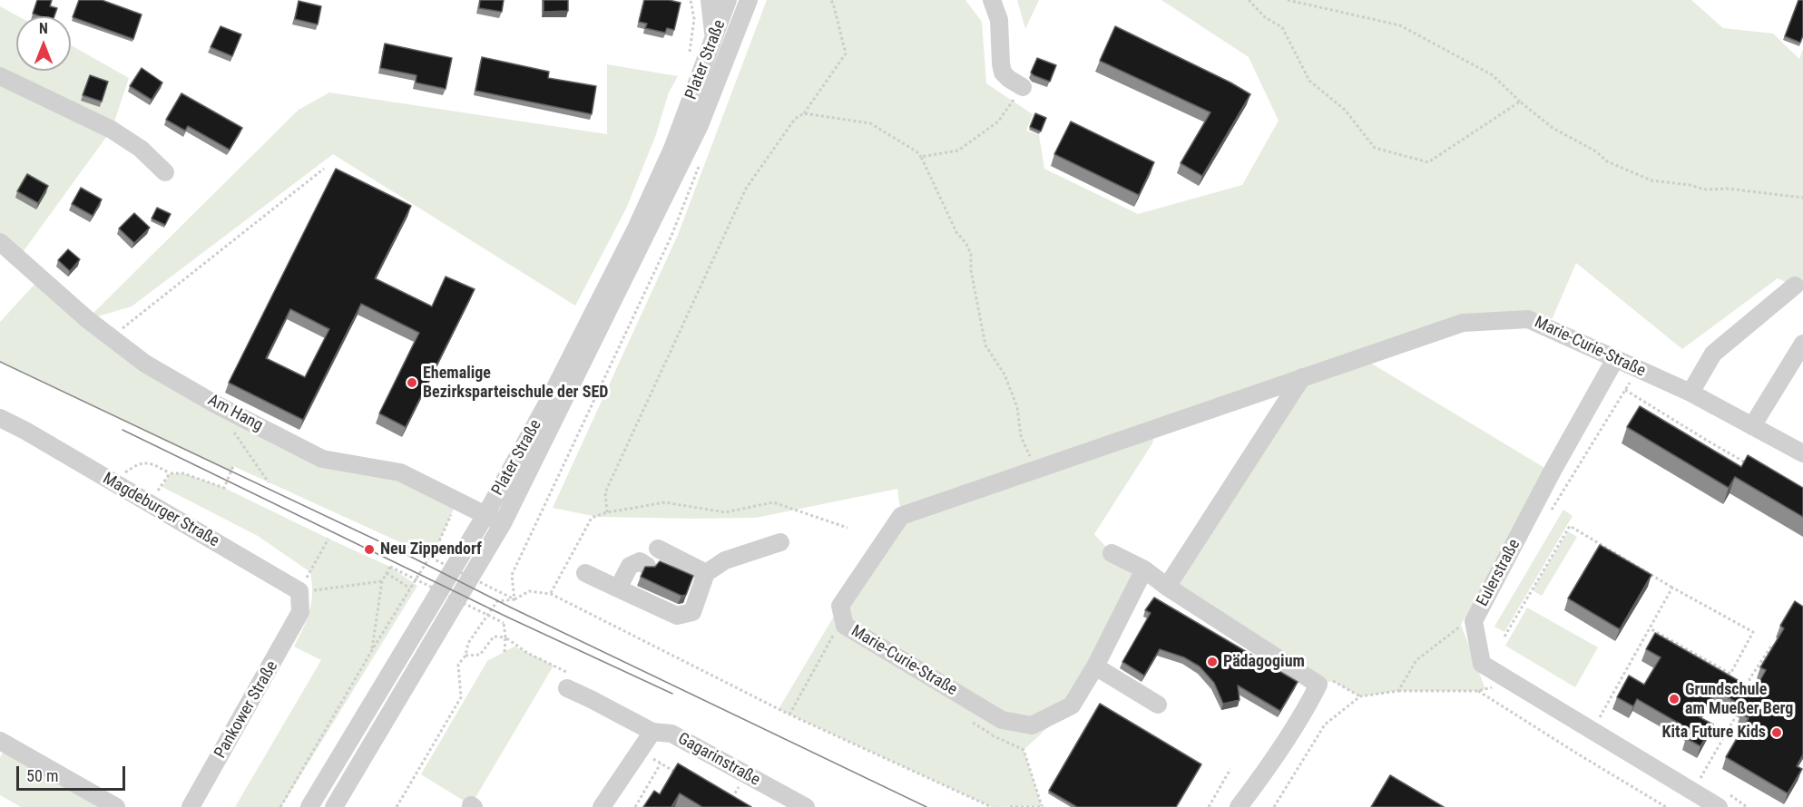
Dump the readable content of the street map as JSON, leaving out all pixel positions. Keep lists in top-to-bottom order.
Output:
{
  "streets": {
    "street": [
      "Plater Straße",
      "Marie-Curie-Straße",
      "Am Hang",
      "Magdeburger Straße",
      "Eulerstraße",
      "Pankower Straße",
      "Gagarinstraße"
    ]
  },
  "crossings": [
    ["Plater Straße", "Am Hang"],
    ["Marie-Curie-Straße", "Eulerstraße"],
    ["Magdeburger Straße", "Pankower Straße"]
  ],
  "places": [
    "Ehemalige Bezirksparteischule der SED",
    "Neu Zippendorf",
    "Pädagogium",
    "Grundschule am Mueßer Berg",
    "Kita Future Kids"
  ],
  "scale_bar": "50 m",
  "north": "top"
}
